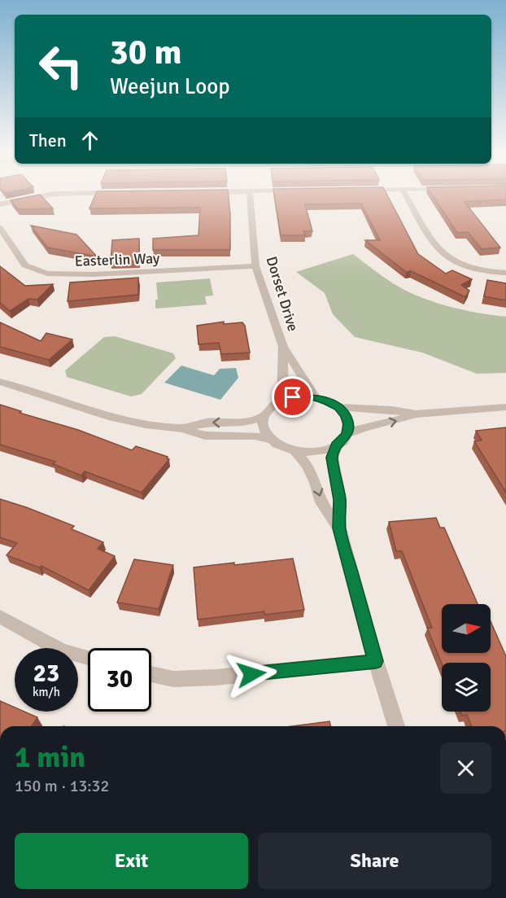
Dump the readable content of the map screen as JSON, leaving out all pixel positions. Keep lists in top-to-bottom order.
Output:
{
  "streets": {
    "street": ["Easterlin Way", "Dorset Drive"]
  },
  "crossings": [
    ["Easterlin Way", "Dorset Drive"]
  ],
  "north": "right",
  "page": {
    "turn": ["30 m", "Weejun Loop"],
    "then": "Then",
    "speed": "23 km/h",
    "limit": "30",
    "heading": ["1 min", "150 m · 13:32"],
    "buttons": ["Exit", "Share"]
  }
}
